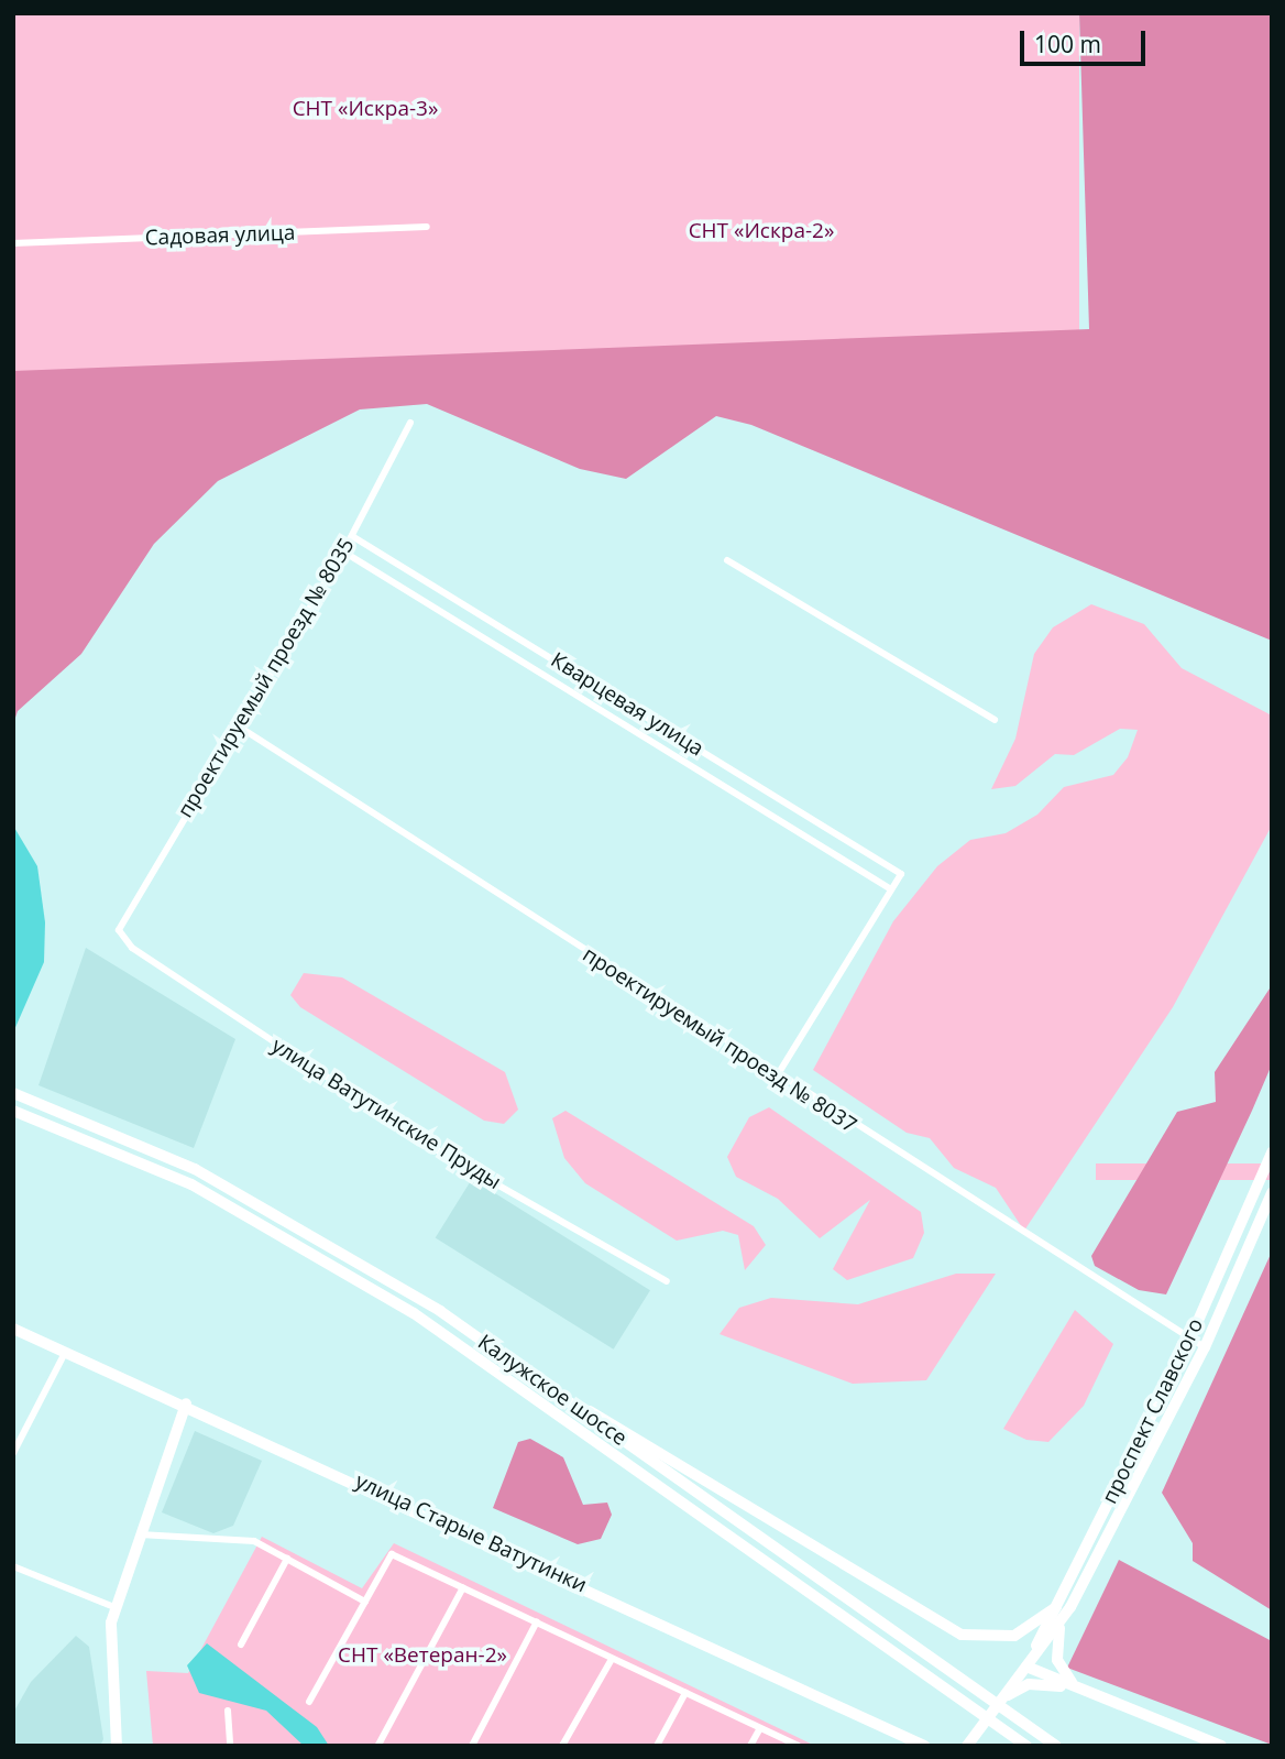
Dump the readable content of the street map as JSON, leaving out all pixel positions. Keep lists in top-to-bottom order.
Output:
{
  "streets": {
    "highway": ["Калужское шоссе"],
    "main road": ["проспект Славского", "улица Старые Ватутинки"],
    "street": [
      "Садовая улица",
      "проектируемый проезд № 8035",
      "Кварцевая улица",
      "проектируемый проезд № 8037",
      "улица Ватутинские Пруды"
    ]
  },
  "crossings": [
    ["проектируемый проезд № 8035", "Кварцевая улица"],
    ["проектируемый проезд № 8035", "проектируемый проезд № 8037"],
    ["проектируемый проезд № 8035", "улица Ватутинские Пруды"],
    ["проектируемый проезд № 8037", "проспект Славского"]
  ],
  "parks": ["СНТ «Искра-3»", "СНТ «Искра-2»", "СНТ «Ветеран-2»"],
  "scale_bar": "100 m"
}
